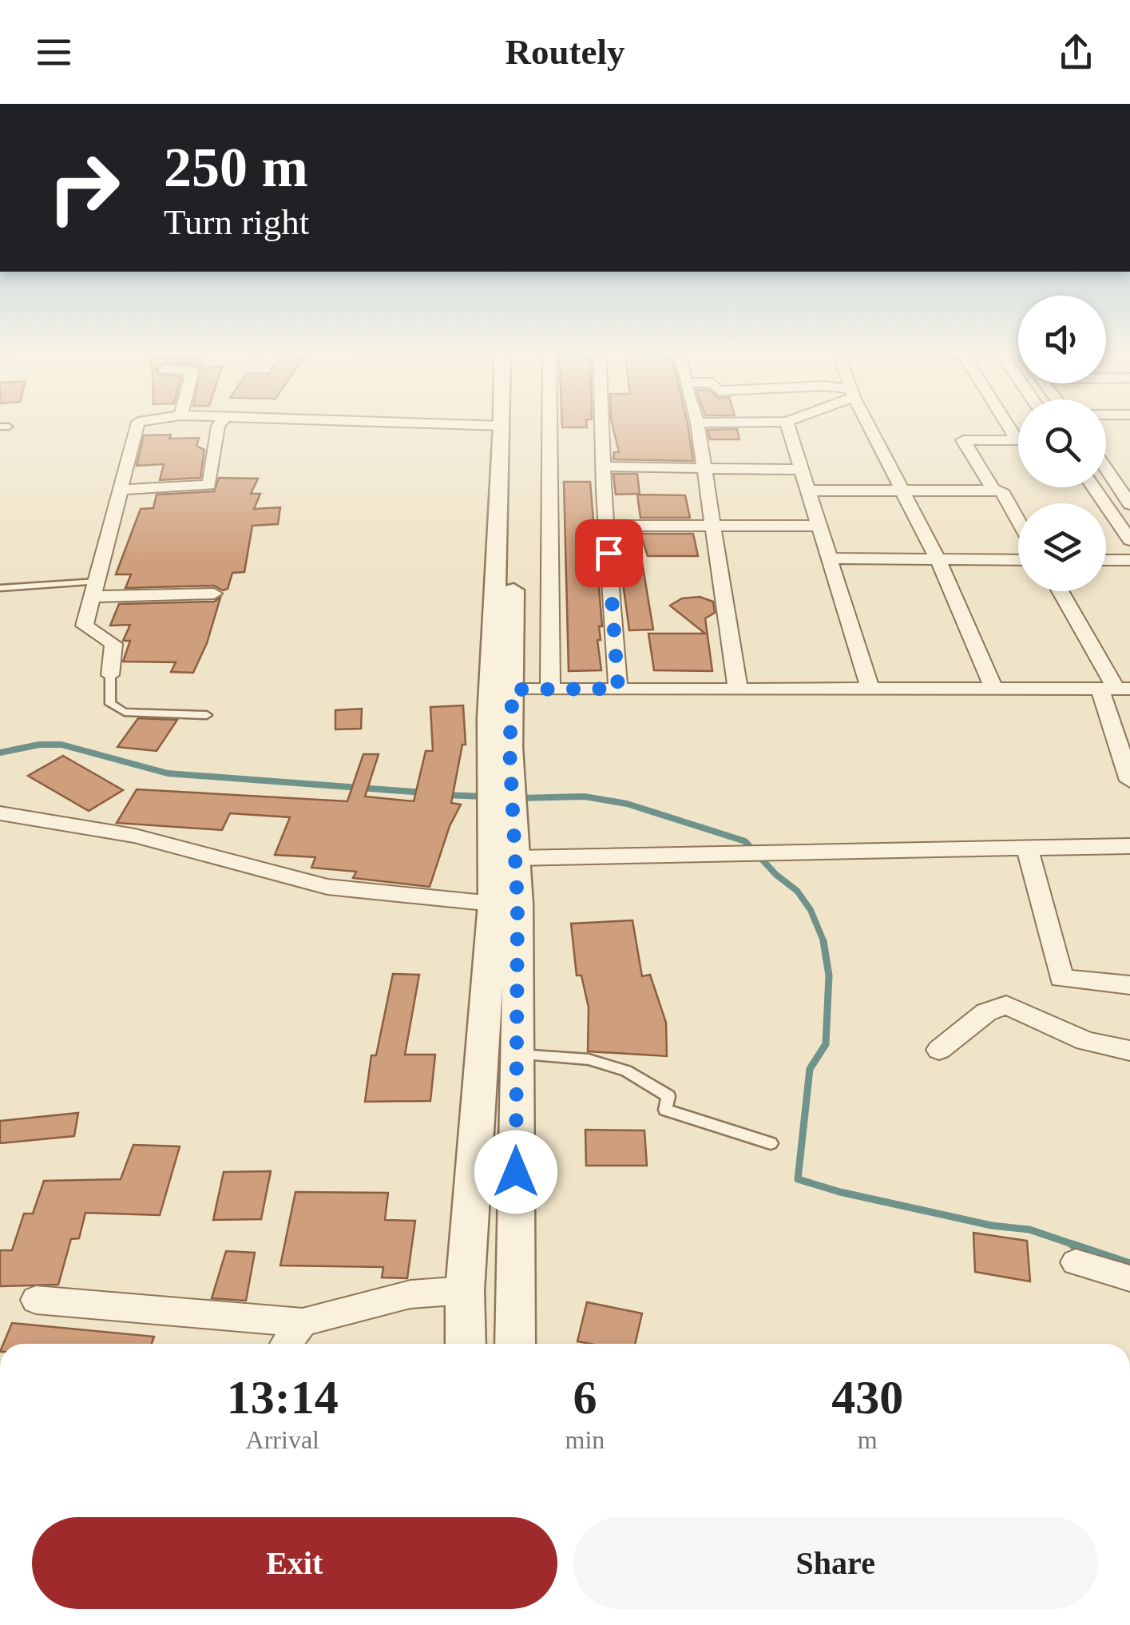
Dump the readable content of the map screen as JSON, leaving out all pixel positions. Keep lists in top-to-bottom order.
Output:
{
  "page": {
    "header": "Routely",
    "turn": ["250 m", "Turn right"],
    "eta": [
      "13:14",
      "Arrival",
      "6",
      "min",
      "430",
      "m"
    ],
    "buttons": ["Exit", "Share"]
  }
}
